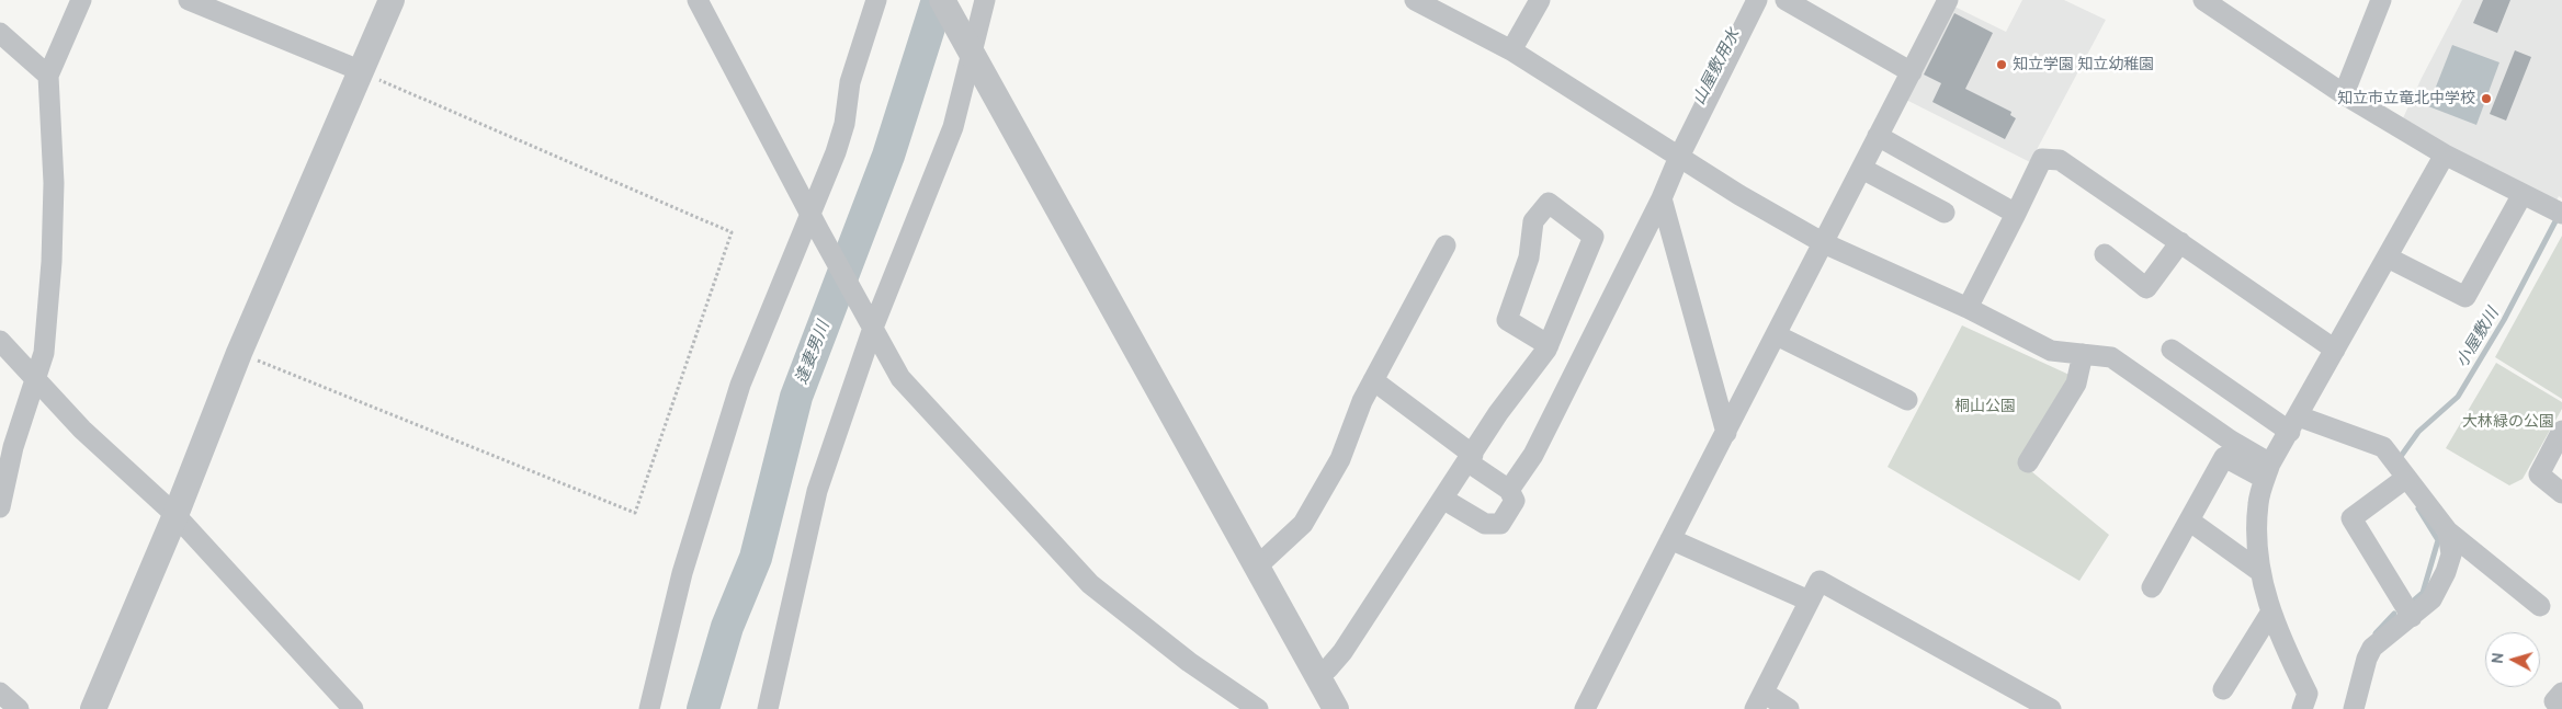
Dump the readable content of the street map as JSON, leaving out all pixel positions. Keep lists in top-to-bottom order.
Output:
{
  "water": ["山屋敷用水", "小屋敷川", "逢妻男川"],
  "parks": ["桐山公園", "大林緑の公園"],
  "places": ["知立学園 知立幼稚園", "知立市立竜北中学校"],
  "north": "left"
}
